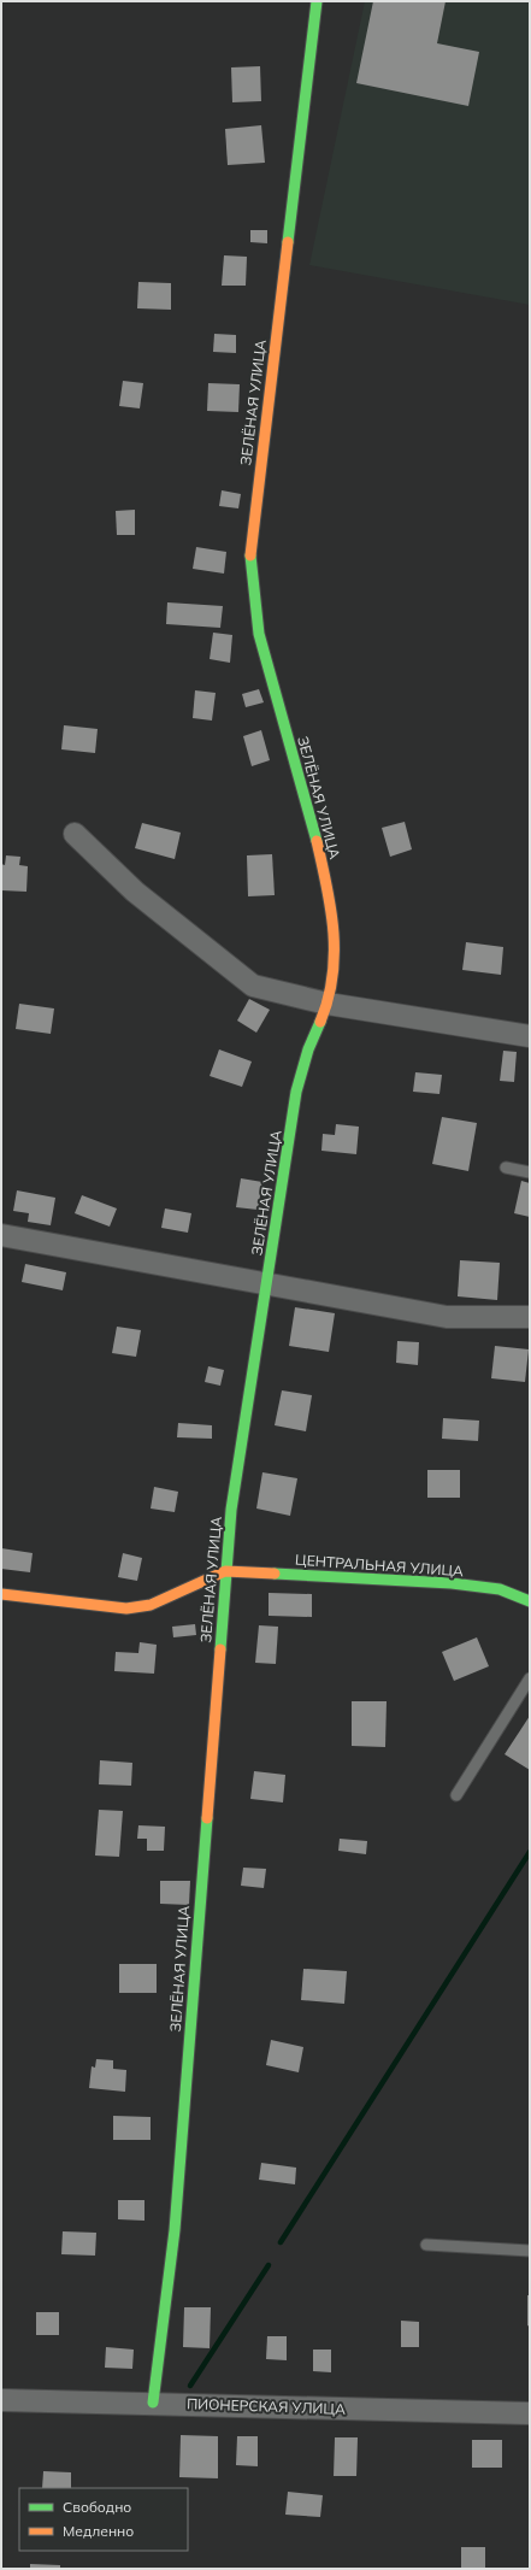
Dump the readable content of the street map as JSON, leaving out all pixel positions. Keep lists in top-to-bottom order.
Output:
{
  "streets": {
    "street": ["ЗЕЛЁНАЯ УЛИЦА", "ЦЕНТРАЛЬНАЯ УЛИЦА", "ПИОНЕРСКАЯ УЛИЦА"]
  },
  "crossings": [
    ["ЗЕЛЁНАЯ УЛИЦА", "ЦЕНТРАЛЬНАЯ УЛИЦА"],
    ["ЗЕЛЁНАЯ УЛИЦА", "ПИОНЕРСКАЯ УЛИЦА"]
  ],
  "legend": ["Свободно", "Медленно"]
}
